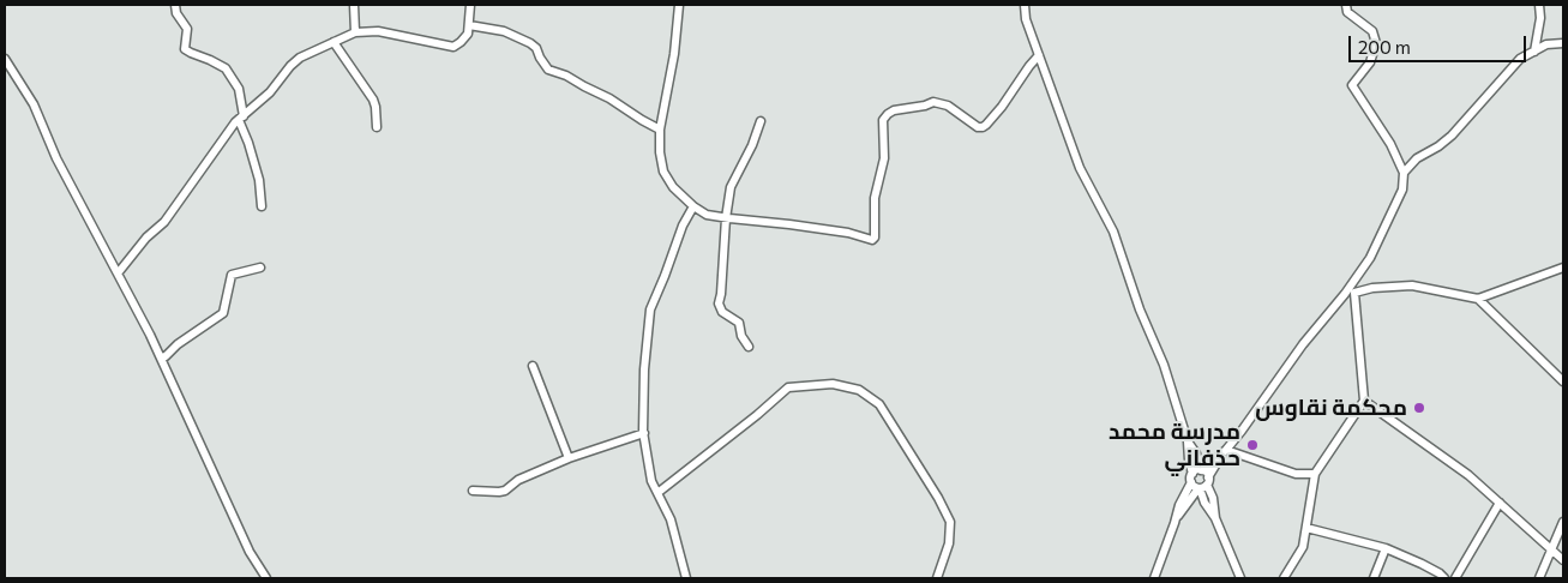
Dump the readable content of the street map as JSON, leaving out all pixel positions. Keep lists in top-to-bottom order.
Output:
{
  "places": ["محكمة نقاوس", "مدرسة محمد حذفاني"],
  "scale_bar": "200 m"
}
